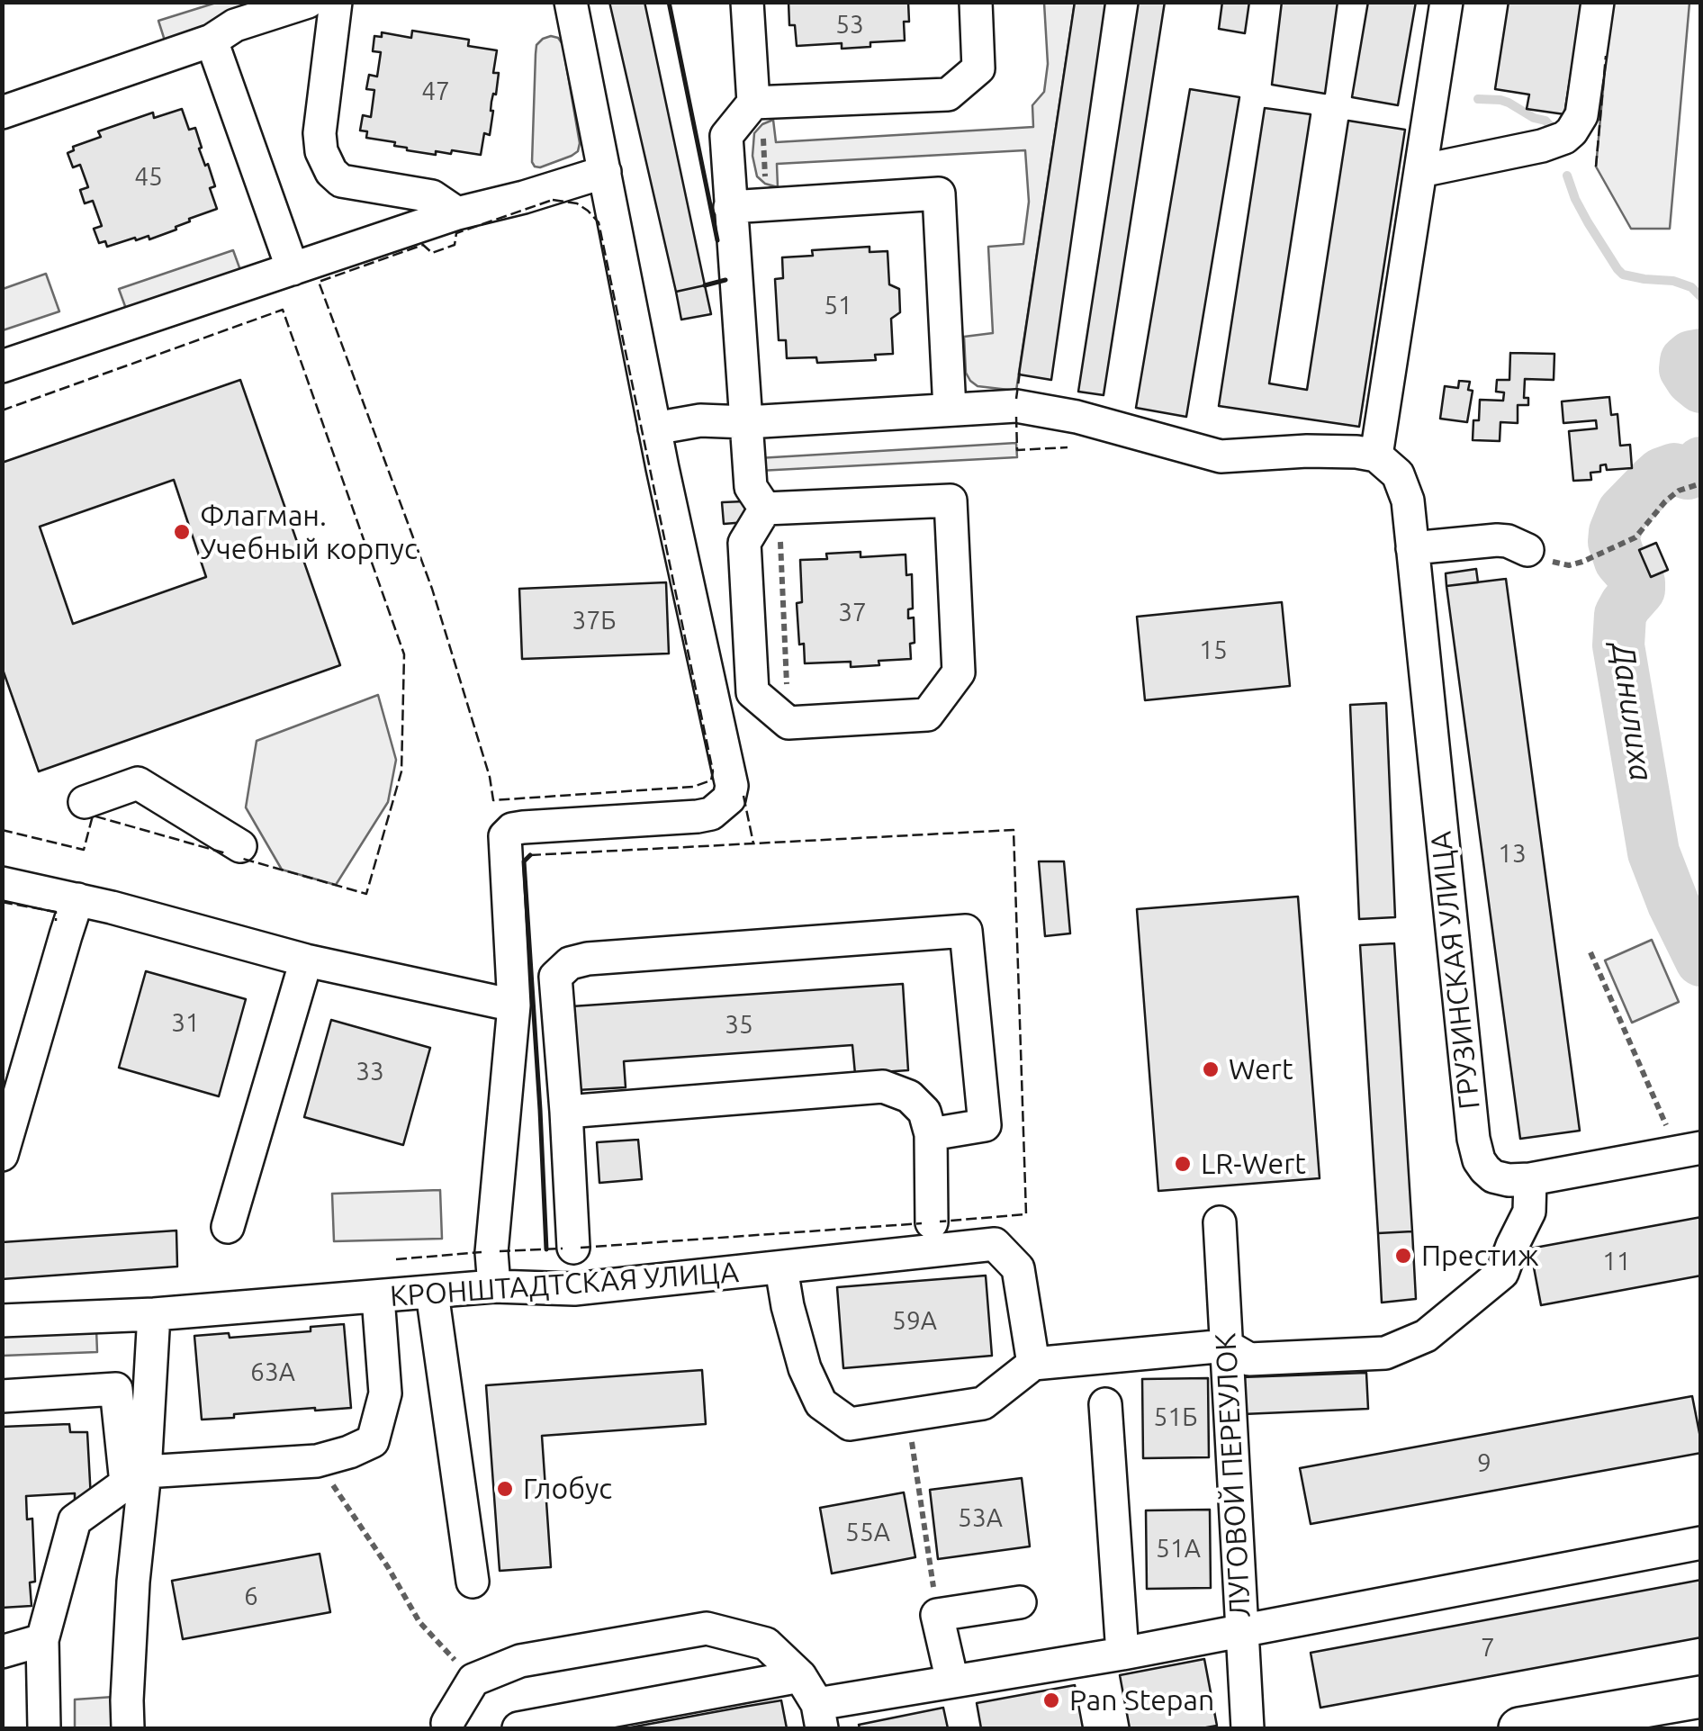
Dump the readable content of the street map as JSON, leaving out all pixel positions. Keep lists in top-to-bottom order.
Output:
{
  "streets": {
    "street": ["ГРУЗИНСКАЯ УЛИЦА", "КРОНШТАДТСКАЯ УЛИЦА", "ЛУГОВОЙ ПЕРЕУЛОК"]
  },
  "water": ["Данилиха"],
  "places": [
    "Флагман. Учебный корпус",
    "Wert",
    "LR-Wert",
    "Престиж",
    "Глобус",
    "Pan Stepan"
  ],
  "house_numbers": [
    "53",
    "47",
    "45",
    "51",
    "37",
    "37Б",
    "15",
    "13",
    "31",
    "35",
    "33",
    "11",
    "59А",
    "63А",
    "51Б",
    "9",
    "53А",
    "55А",
    "51А",
    "6",
    "7"
  ]
}
